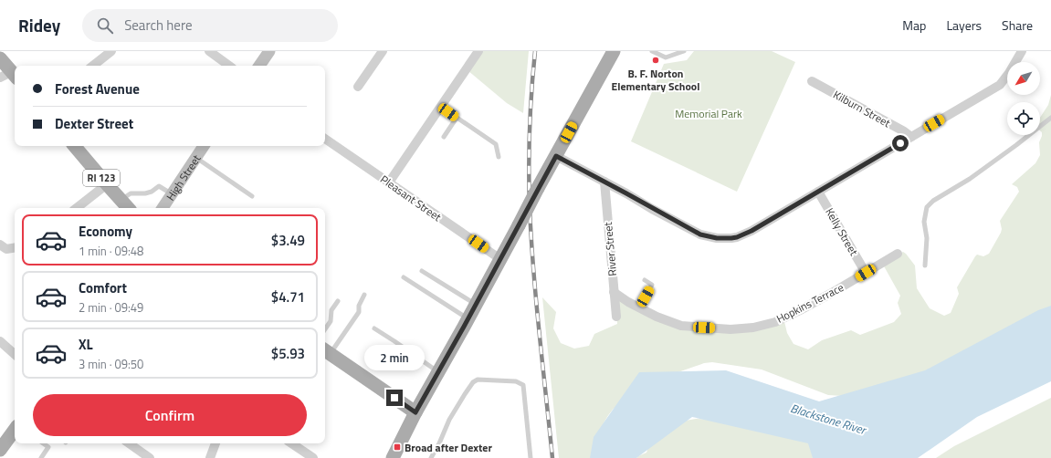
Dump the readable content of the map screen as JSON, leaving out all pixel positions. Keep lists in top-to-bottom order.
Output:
{
  "streets": {
    "main road": ["RI 123"],
    "street": [
      "Kilburn Street",
      "High Street",
      "Pleasant Street",
      "Kelly Street",
      "River Street",
      "Hopkins Terrace"
    ]
  },
  "crossings": [
    ["Kelly Street", "Hopkins Terrace"],
    ["River Street", "Hopkins Terrace"]
  ],
  "water": ["Blackstone River"],
  "parks": ["Memorial Park"],
  "places": {
    "other": ["B. F. Norton Elementary School"],
    "transit": ["Broad after Dexter"]
  },
  "north": "bottom left",
  "page": {
    "header": "Ridey",
    "search": "Search here",
    "nav": ["Map", "Layers", "Share"],
    "banner": ["Forest Avenue", "Dexter Street"],
    "list": [
      {
        "name": "Economy",
        "note": "1 min · 09:48",
        "value": "$3.49"
      },
      {
        "name": "Comfort",
        "note": "2 min · 09:49",
        "value": "$4.71"
      },
      {
        "name": "XL",
        "note": "3 min · 09:50",
        "value": "$5.93"
      }
    ],
    "bubble": "2 min",
    "buttons": "Confirm"
  }
}
